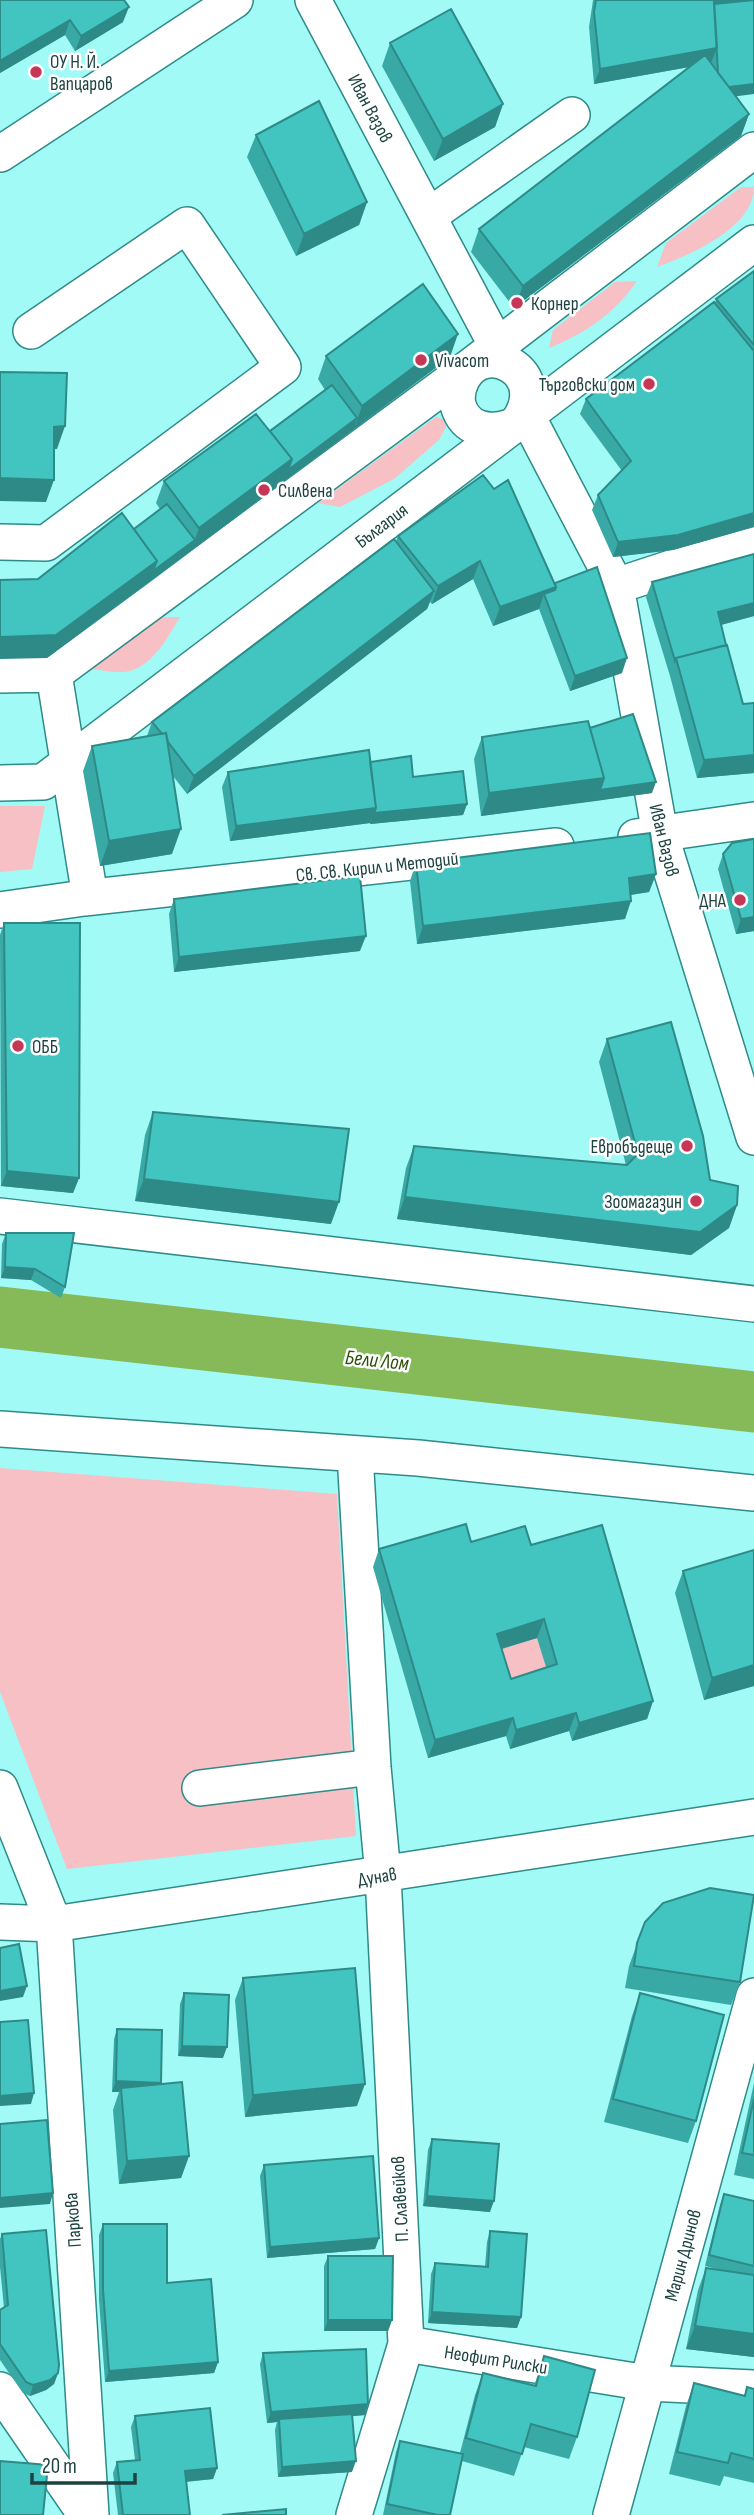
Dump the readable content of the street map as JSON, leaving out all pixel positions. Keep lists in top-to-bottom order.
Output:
{
  "streets": {
    "street": [
      "Иван Вазов",
      "България",
      "Св. Св. Кирил и Методий",
      "Дунав",
      "П. Славейков",
      "Паркова",
      "Марин Дринов",
      "Неофит Рилски"
    ]
  },
  "crossings": [
    ["Иван Вазов", "България"],
    ["Иван Вазов", "Св. Св. Кирил и Методий"],
    ["Дунав", "П. Славейков"],
    ["Дунав", "Паркова"],
    ["П. Славейков", "Неофит Рилски"],
    ["Марин Дринов", "Неофит Рилски"]
  ],
  "water": ["Бели Лом"],
  "places": [
    "ОУ Н. Й. Вапцаров",
    "Корнер",
    "Vivacom",
    "Търговски дом",
    "Силвена",
    "ДНА",
    "ОББ",
    "Евробъдеще",
    "Зоомагазин"
  ],
  "scale_bar": "20 m"
}
